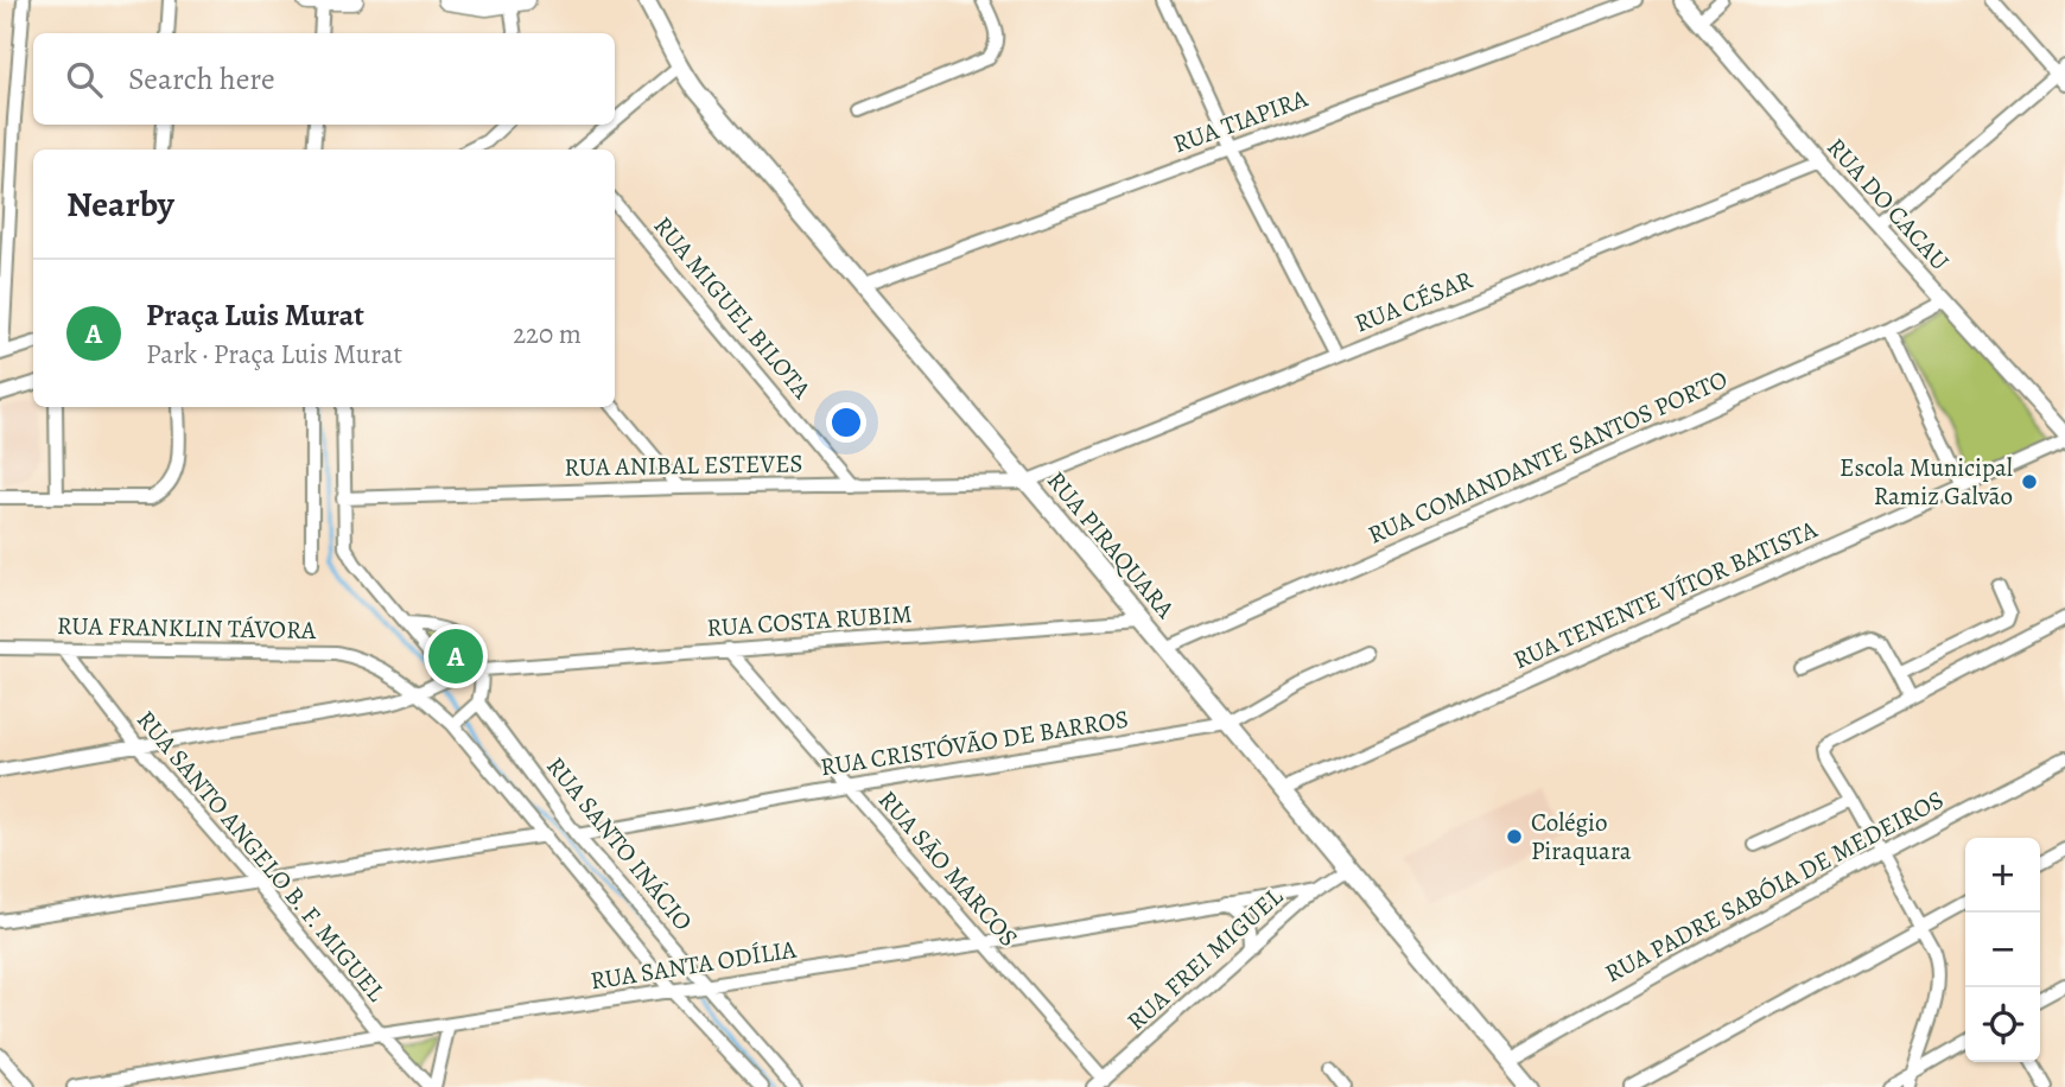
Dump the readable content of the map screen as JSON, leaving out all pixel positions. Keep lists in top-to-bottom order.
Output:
{
  "streets": {
    "main road": ["RUA PIRAQUARA"],
    "street": [
      "RUA TIAPIRA",
      "RUA DO CACAU",
      "RUA CÉSAR",
      "RUA MIGUEL BILOTA",
      "RUA COMANDANTE SANTOS PORTO",
      "RUA ANIBAL ESTEVES",
      "RUA TENENTE VÍTOR BATISTA",
      "RUA COSTA RUBIM",
      "RUA FRANKLIN TÁVORA",
      "RUA CRISTÓVÃO DE BARROS",
      "RUA SANTO INÁCIO",
      "RUA SANTO ANGELO B. F. MIGUEL",
      "RUA SĀO MARCOS",
      "RUA PADRE SABÓIA DE MEDEIROS",
      "RUA FREI MIGUEL",
      "RUA SANTA ODÍLIA"
    ]
  },
  "crossings": [
    ["RUA TIAPIRA", "RUA PIRAQUARA"],
    ["RUA DO CACAU", "RUA CÉSAR"],
    ["RUA DO CACAU", "RUA COMANDANTE SANTOS PORTO"],
    ["RUA CÉSAR", "RUA ANIBAL ESTEVES"],
    ["RUA CÉSAR", "RUA PIRAQUARA"],
    ["RUA MIGUEL BILOTA", "RUA ANIBAL ESTEVES"],
    ["RUA COMANDANTE SANTOS PORTO", "RUA PIRAQUARA"],
    ["RUA ANIBAL ESTEVES", "RUA PIRAQUARA"],
    ["RUA PIRAQUARA", "RUA TENENTE VÍTOR BATISTA"],
    ["RUA PIRAQUARA", "RUA COSTA RUBIM"],
    ["RUA PIRAQUARA", "RUA CRISTÓVÃO DE BARROS"],
    ["RUA PIRAQUARA", "RUA PADRE SABÓIA DE MEDEIROS"],
    ["RUA PIRAQUARA", "RUA FREI MIGUEL"],
    ["RUA COSTA RUBIM", "RUA SANTO INÁCIO"],
    ["RUA COSTA RUBIM", "RUA SANTO ANGELO B. F. MIGUEL"],
    ["RUA COSTA RUBIM", "RUA SĀO MARCOS"],
    ["RUA FRANKLIN TÁVORA", "RUA SANTO INÁCIO"],
    ["RUA FRANKLIN TÁVORA", "RUA SANTO ANGELO B. F. MIGUEL"],
    ["RUA CRISTÓVÃO DE BARROS", "RUA SANTO INÁCIO"],
    ["RUA CRISTÓVÃO DE BARROS", "RUA SĀO MARCOS"],
    ["RUA SANTO INÁCIO", "RUA SANTA ODÍLIA"],
    ["RUA SANTO ANGELO B. F. MIGUEL", "RUA SANTA ODÍLIA"],
    ["RUA SĀO MARCOS", "RUA FREI MIGUEL"],
    ["RUA SĀO MARCOS", "RUA SANTA ODÍLIA"],
    ["RUA FREI MIGUEL", "RUA SANTA ODÍLIA"]
  ],
  "places": ["Escola Municipal Ramiz Galvão", "Colégio Piraquara"],
  "page": {
    "search": "Search here",
    "heading": "Nearby",
    "list": [
      {
        "mark": "A",
        "name": "Praça Luis Murat",
        "note": "Park · Praça Luis Murat",
        "value": "220 m"
      }
    ],
    "pins": "A",
    "map_buttons": ["+", "−"]
  }
}
